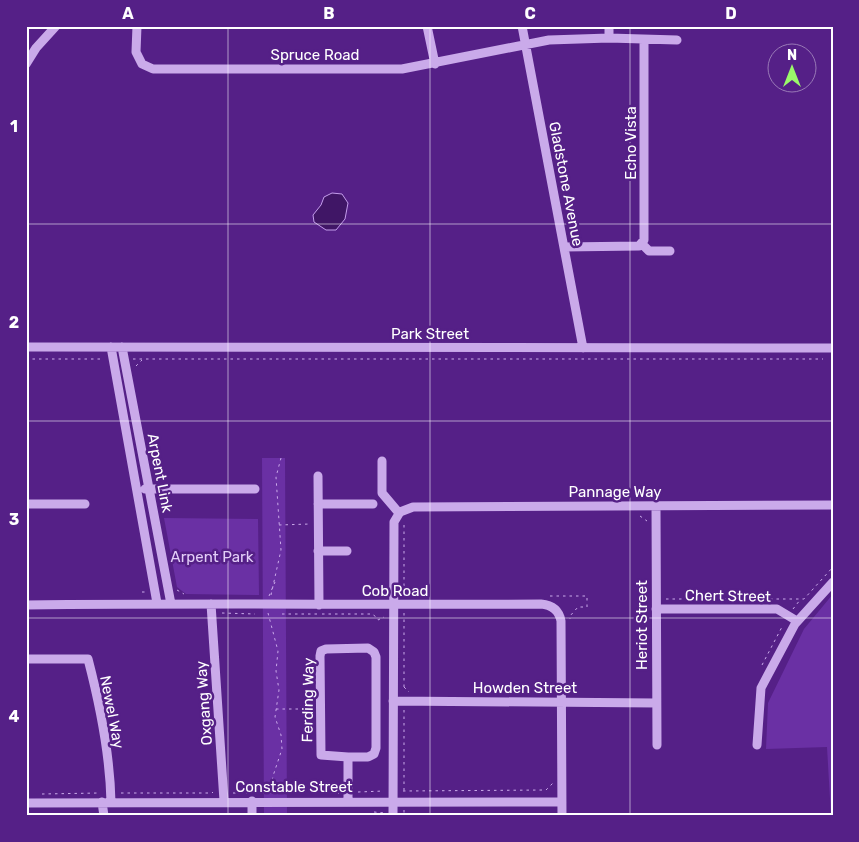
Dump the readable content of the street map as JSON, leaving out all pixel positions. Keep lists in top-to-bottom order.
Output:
{
  "streets": {
    "street": [
      "Spruce Road",
      "Echo Vista",
      "Gladstone Avenue",
      "Park Street",
      "Arpent Link",
      "Pannage Way",
      "Cob Road",
      "Chert Street",
      "Heriot Street",
      "Howden Street",
      "Ferding Way",
      "Oxgang Way",
      "Newel Way",
      "Constable Street"
    ]
  },
  "crossings": [
    ["Spruce Road", "Echo Vista"],
    ["Spruce Road", "Gladstone Avenue"],
    ["Gladstone Avenue", "Park Street"],
    ["Park Street", "Arpent Link"],
    ["Arpent Link", "Cob Road"],
    ["Pannage Way", "Heriot Street"],
    ["Cob Road", "Howden Street"],
    ["Cob Road", "Oxgang Way"],
    ["Cob Road", "Constable Street"],
    ["Chert Street", "Heriot Street"],
    ["Heriot Street", "Howden Street"],
    ["Oxgang Way", "Constable Street"],
    ["Newel Way", "Constable Street"]
  ],
  "parks": ["Arpent Park"],
  "north": "top",
  "grid": {
    "columns": [
      "A",
      "B",
      "C",
      "D"
    ],
    "rows": [
      "1",
      "2",
      "3",
      "4"
    ]
  }
}
